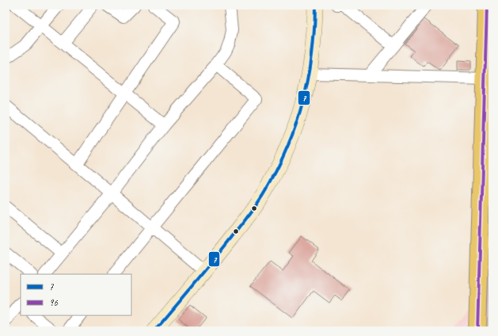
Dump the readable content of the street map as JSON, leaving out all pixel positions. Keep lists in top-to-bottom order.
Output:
{
  "lines": ["transit line 7", "transit line 96"],
  "legend": ["7", "96"]
}
